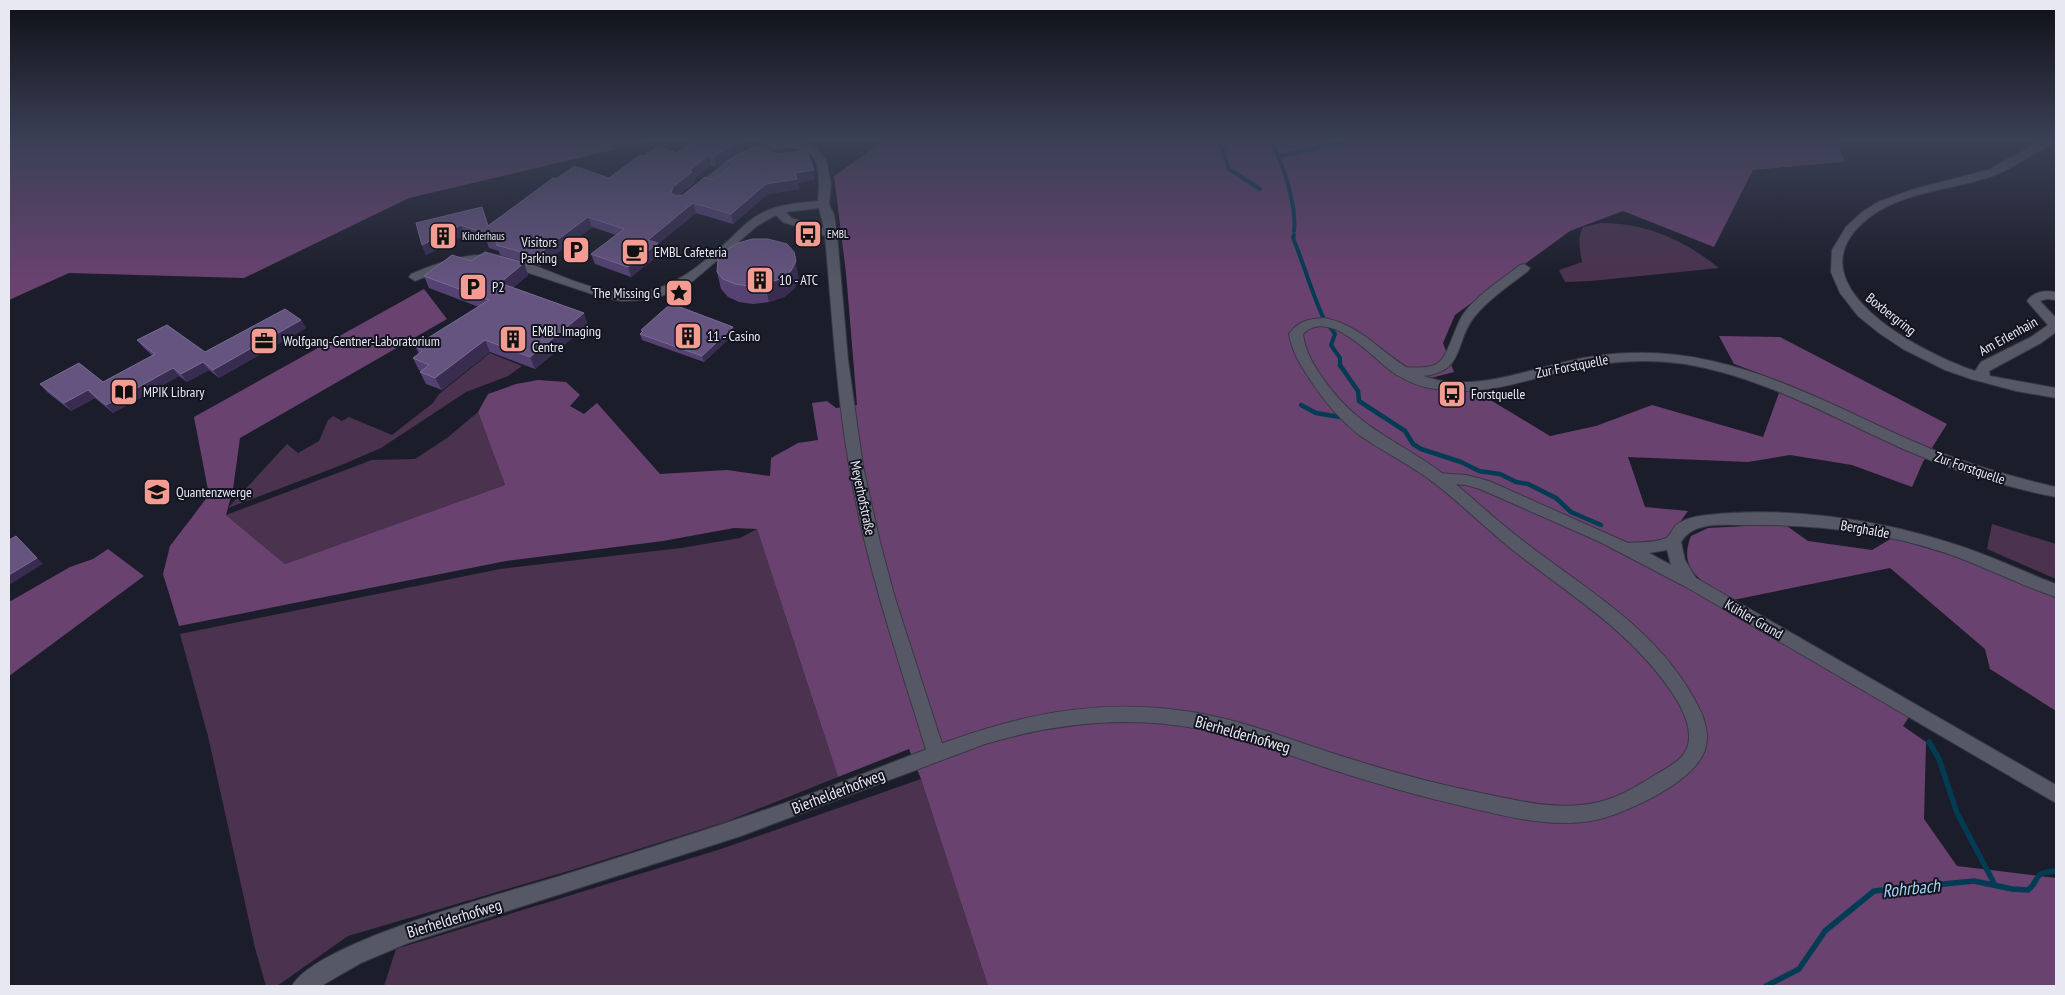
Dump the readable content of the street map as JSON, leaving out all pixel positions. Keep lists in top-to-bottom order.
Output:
{
  "streets": {
    "street": [
      "Boxbergring",
      "Am Erlenhain",
      "Zur Forstquelle",
      "Meyerhofstraße",
      "Berghalde",
      "Kühler Grund",
      "Bierhelderhofweg"
    ]
  },
  "crossings": [
    ["Boxbergring", "Am Erlenhain"],
    ["Zur Forstquelle", "Kühler Grund"],
    ["Zur Forstquelle", "Bierhelderhofweg"],
    ["Meyerhofstraße", "Bierhelderhofweg"],
    ["Kühler Grund", "Bierhelderhofweg"]
  ],
  "water": ["Rohrbach"],
  "places": {
    "bus stop": ["EMBL", "Forstquelle"],
    "building": [
      "Kinderhaus",
      "10 - ATC",
      "11 - Casino",
      "EMBL Imaging Centre"
    ],
    "parking": ["Visitors Parking", "P2"],
    "cafe": ["EMBL Cafeteria"],
    "place": ["The Missing G"],
    "office": ["Wolfgang-Gentner-Laboratorium"],
    "library": ["MPIK Library"],
    "school or university": ["Quantenzwerge"]
  }
}
